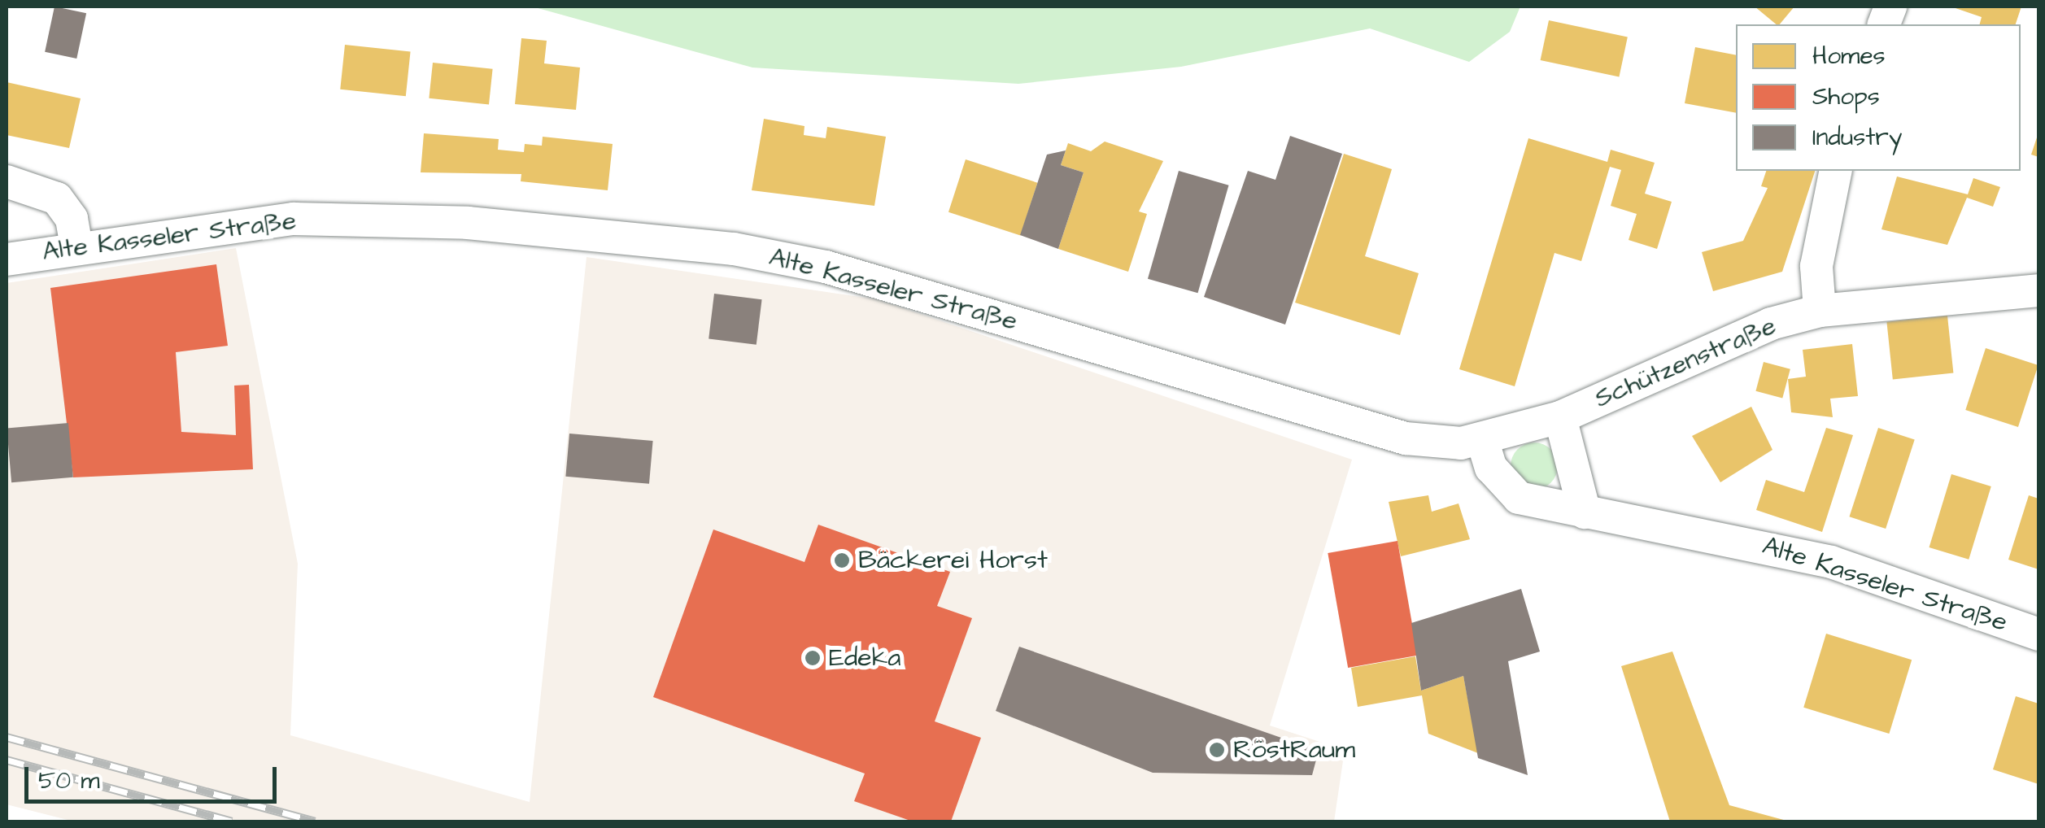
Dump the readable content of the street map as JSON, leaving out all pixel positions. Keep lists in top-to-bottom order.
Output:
{
  "streets": {
    "street": ["Alte Kasseler Straße", "Schützenstraße"]
  },
  "crossings": [
    ["Alte Kasseler Straße", "Schützenstraße"]
  ],
  "places": ["Bäckerei Horst", "Edeka", "RöstRaum"],
  "legend": ["Homes", "Shops", "Industry"],
  "scale_bar": "50 m"
}
